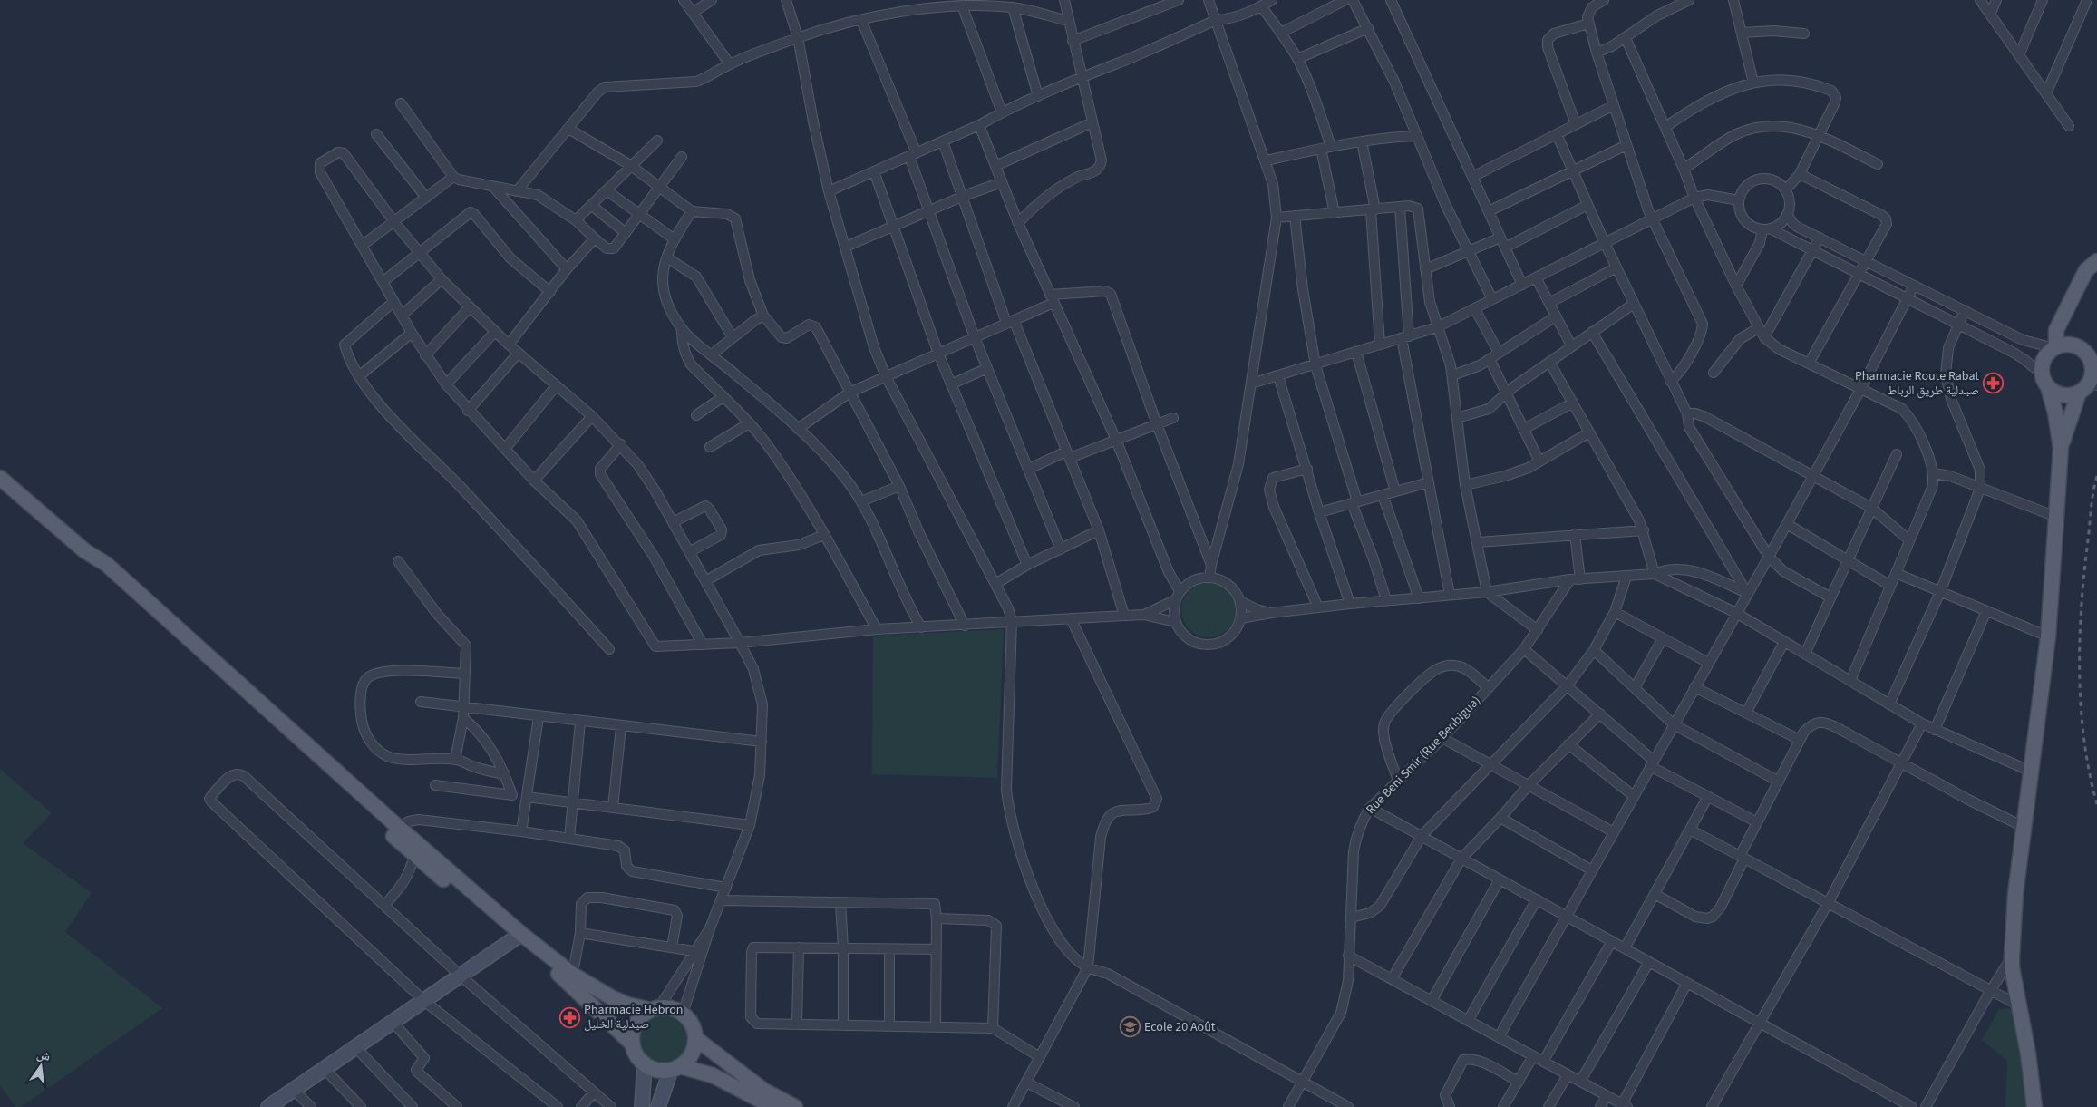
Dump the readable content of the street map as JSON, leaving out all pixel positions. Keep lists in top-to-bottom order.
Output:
{
  "streets": {
    "street": ["Rue Beni Smir (Rue Benbigua)"]
  },
  "places": {
    "pharmacy": ["Pharmacie Route Rabat صيدلية طريق الرباط", "Pharmacie Hebron صيدلية الخليل"],
    "school or university": ["Ecole 20 Août"]
  },
  "north": "top"
}
